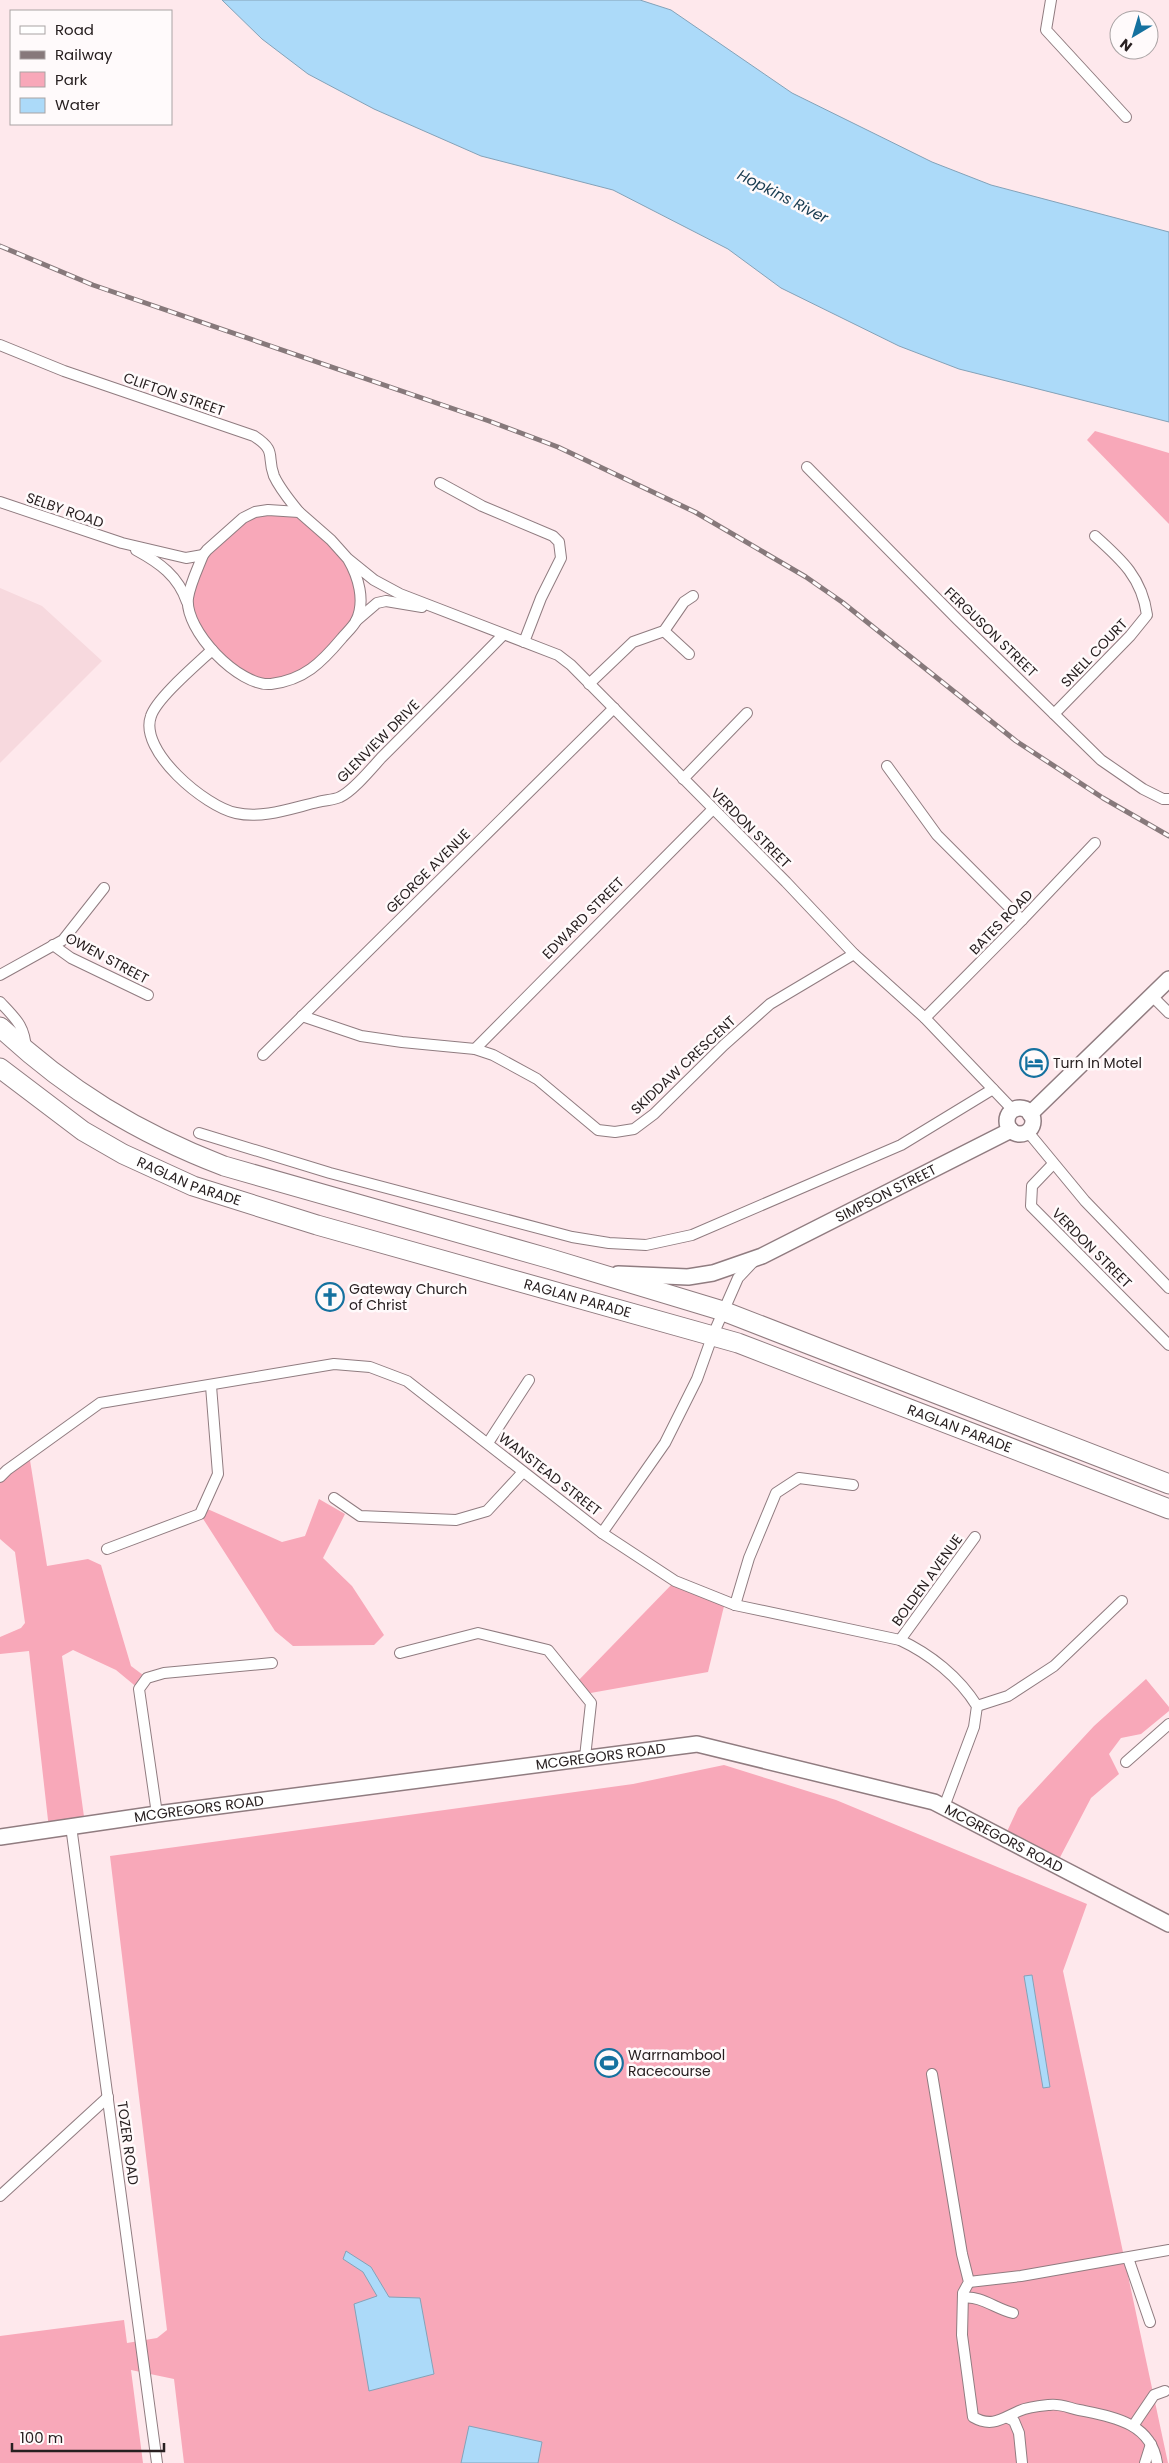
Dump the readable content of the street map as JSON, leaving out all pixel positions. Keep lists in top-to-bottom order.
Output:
{
  "streets": {
    "highway": ["RAGLAN PARADE"],
    "street": [
      "CLIFTON STREET",
      "SELBY ROAD",
      "FERGUSON STREET",
      "SNELL COURT",
      "GLENVIEW DRIVE",
      "VERDON STREET",
      "GEORGE AVENUE",
      "EDWARD STREET",
      "BATES ROAD",
      "OWEN STREET",
      "SKIDDAW CRESCENT",
      "SIMPSON STREET",
      "WANSTEAD STREET",
      "BOLDEN AVENUE",
      "MCGREGORS ROAD",
      "TOZER ROAD"
    ]
  },
  "crossings": [
    ["CLIFTON STREET", "SELBY ROAD"],
    ["CLIFTON STREET", "GLENVIEW DRIVE"],
    ["CLIFTON STREET", "VERDON STREET"],
    ["SELBY ROAD", "GLENVIEW DRIVE"],
    ["SELBY ROAD", "VERDON STREET"],
    ["FERGUSON STREET", "SNELL COURT"],
    ["GLENVIEW DRIVE", "VERDON STREET"],
    ["VERDON STREET", "GEORGE AVENUE"],
    ["VERDON STREET", "EDWARD STREET"],
    ["VERDON STREET", "BATES ROAD"],
    ["VERDON STREET", "SKIDDAW CRESCENT"],
    ["VERDON STREET", "SIMPSON STREET"],
    ["GEORGE AVENUE", "SKIDDAW CRESCENT"],
    ["EDWARD STREET", "SKIDDAW CRESCENT"],
    ["RAGLAN PARADE", "SIMPSON STREET"],
    ["SIMPSON STREET", "WANSTEAD STREET"],
    ["WANSTEAD STREET", "BOLDEN AVENUE"],
    ["MCGREGORS ROAD", "TOZER ROAD"]
  ],
  "water": ["Hopkins River"],
  "places": {
    "hotel": ["Turn In Motel"],
    "church": ["Gateway Church of Christ"],
    "sports": ["Warrnambool Racecourse"]
  },
  "legend": [
    "Road",
    "Railway",
    "Park",
    "Water"
  ],
  "scale_bar": "100 m",
  "north": "bottom left"
}
